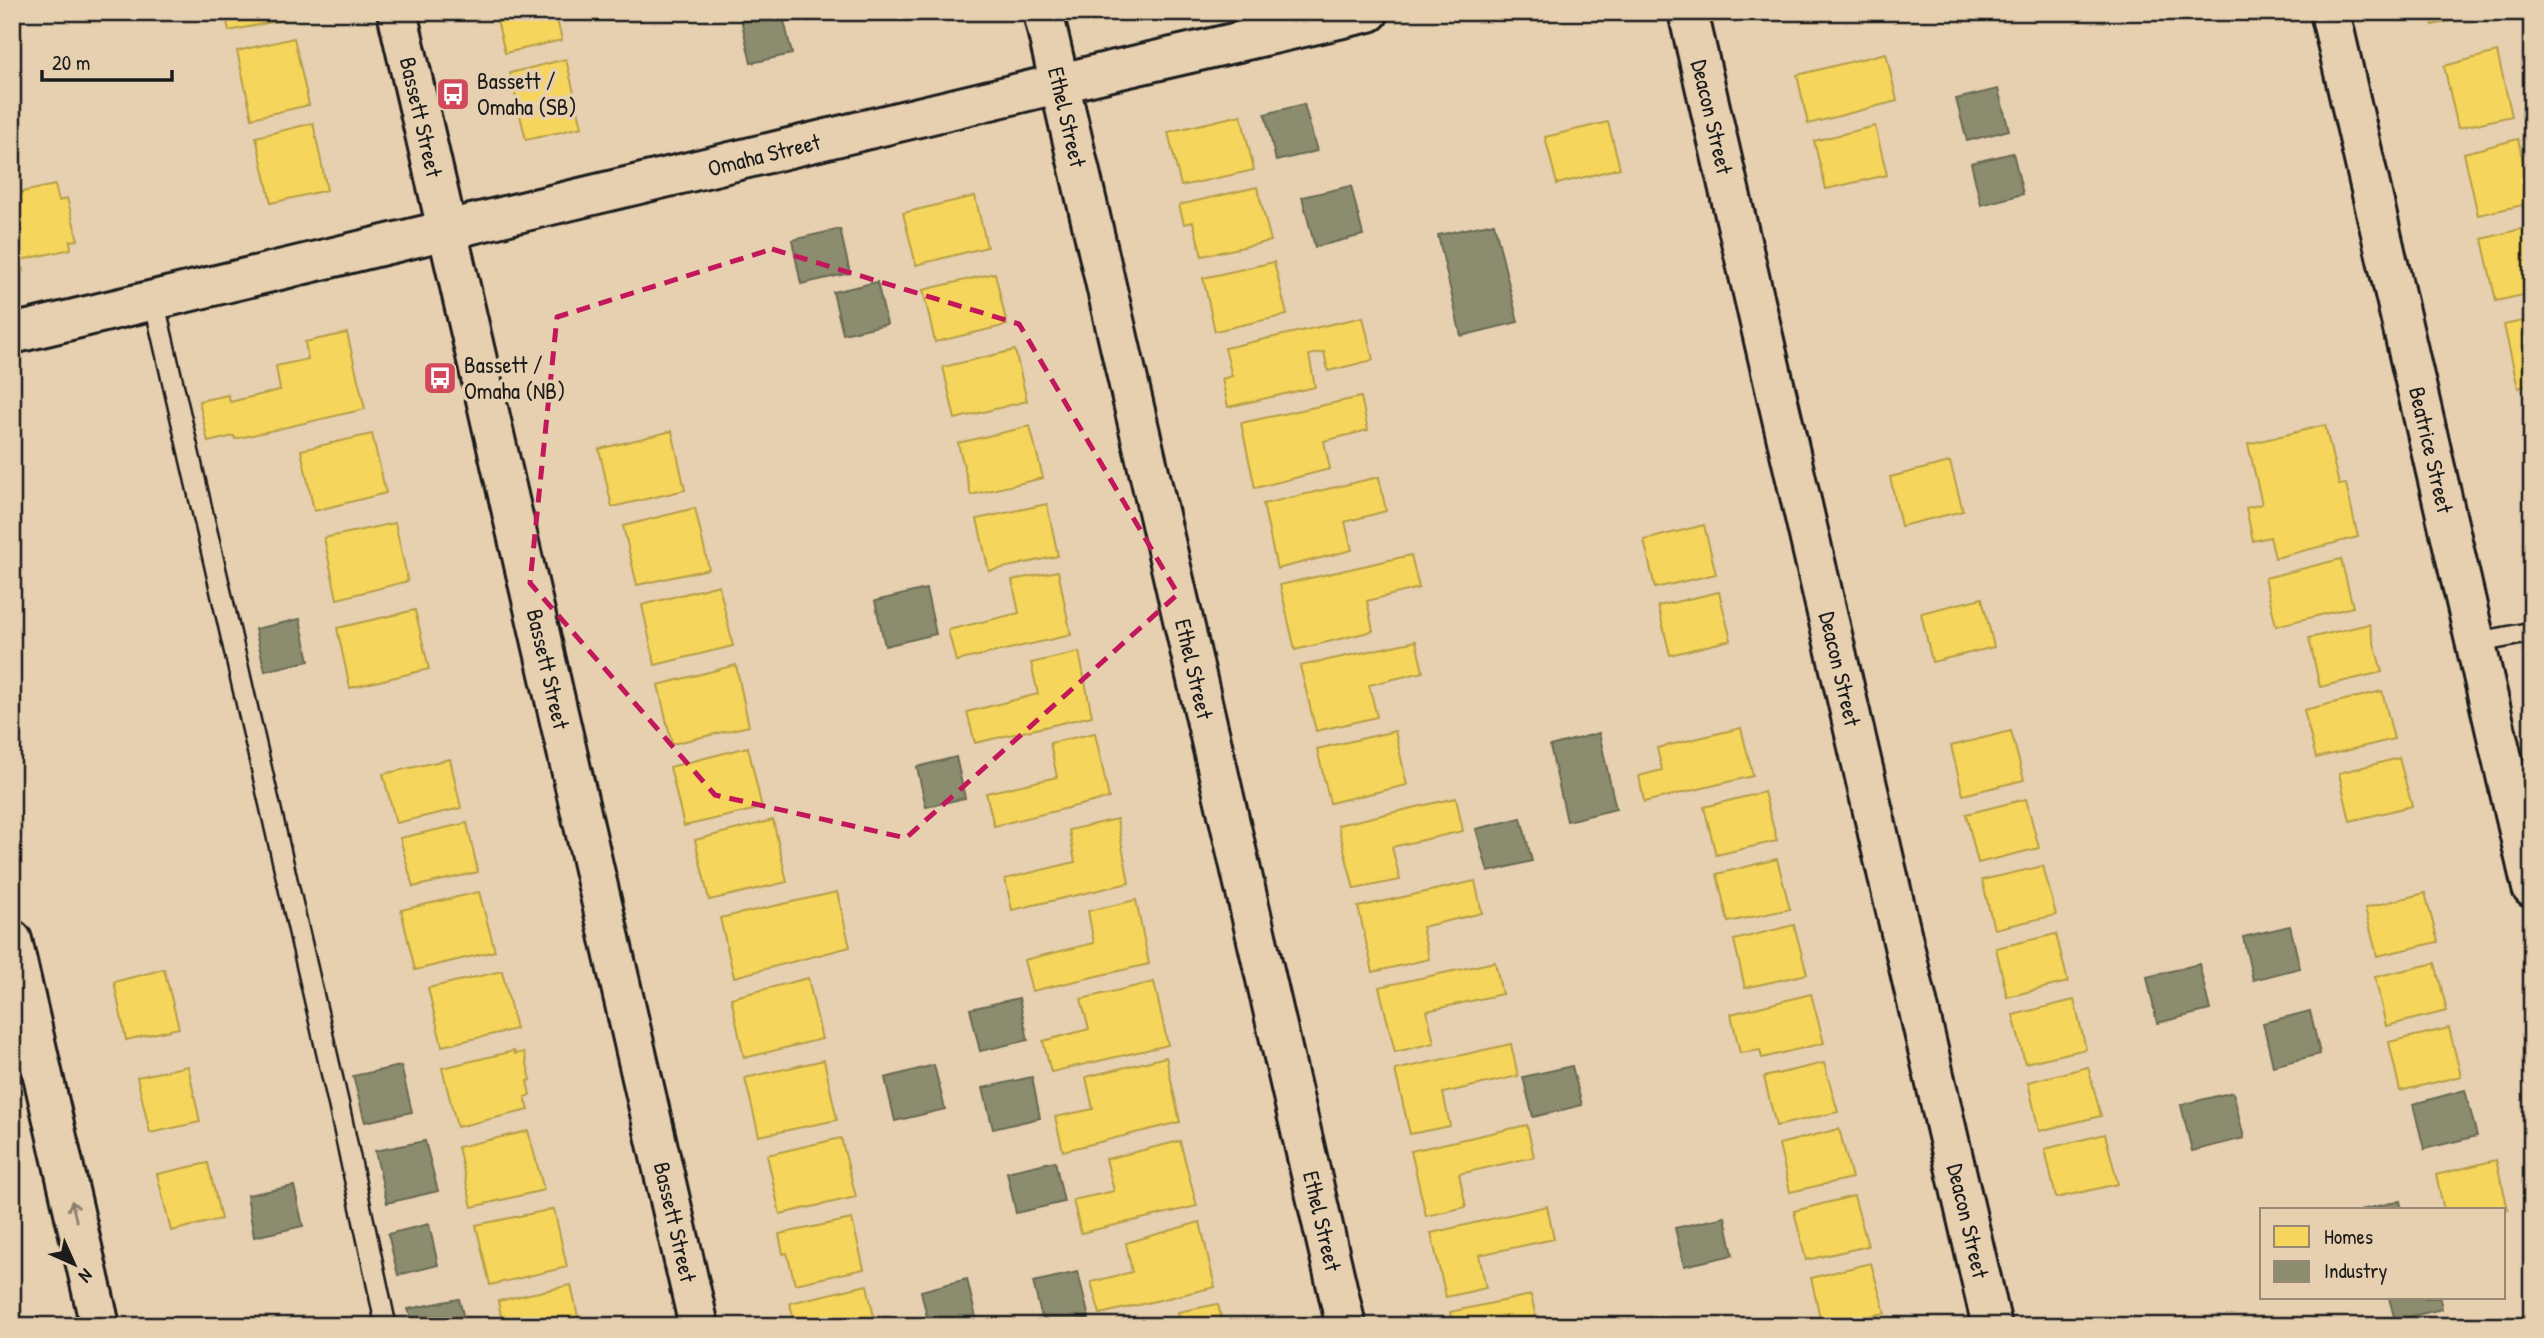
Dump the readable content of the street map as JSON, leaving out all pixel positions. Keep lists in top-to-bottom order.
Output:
{
  "streets": {
    "street": [
      "Bassett Street",
      "Ethel Street",
      "Deacon Street",
      "Omaha Street",
      "Beatrice Street"
    ]
  },
  "crossings": [
    ["Bassett Street", "Omaha Street"],
    ["Ethel Street", "Omaha Street"]
  ],
  "places": {
    "bus stop": ["Bassett / Omaha (SB)", "Bassett / Omaha (NB)"]
  },
  "legend": ["Homes", "Industry"],
  "scale_bar": "20 m",
  "north": "bottom right"
}
